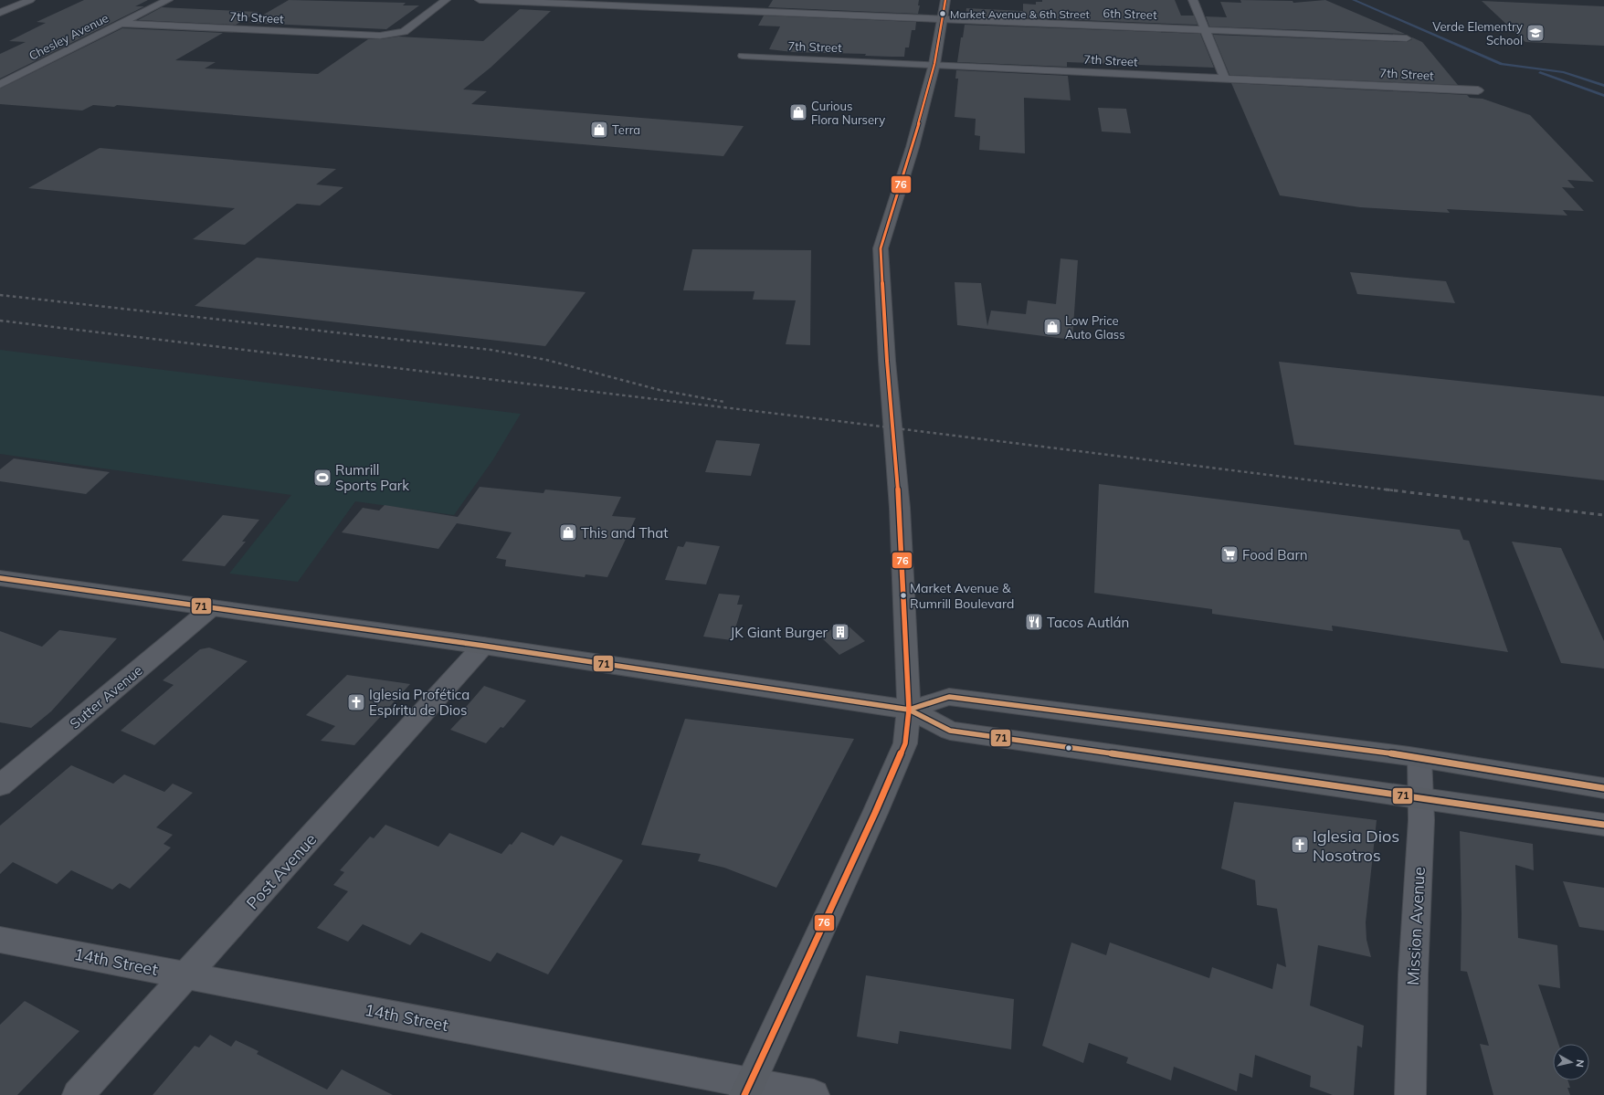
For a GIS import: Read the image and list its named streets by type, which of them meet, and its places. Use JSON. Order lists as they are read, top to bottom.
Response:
{
  "streets": {
    "street": [
      "6th Street",
      "7th Street",
      "Chesley Avenue",
      "Sutter Avenue",
      "Post Avenue",
      "Mission Avenue",
      "14th Street"
    ]
  },
  "crossings": [
    ["7th Street", "Chesley Avenue"],
    ["Post Avenue", "14th Street"]
  ],
  "places": {
    "other": ["Market Avenue & 6th Street", "Market Avenue & Rumrill Boulevard"],
    "school or university": ["Verde Elementry School"],
    "shop": [
      "Curious Flora Nursery",
      "Terra",
      "Low Price Auto Glass",
      "This and That"
    ],
    "sports": ["Rumrill Sports Park"],
    "supermarket": ["Food Barn"],
    "restaurant": ["Tacos Autlán"],
    "building": ["JK Giant Burger"],
    "church": ["Iglesia Profética Espíritu de Dios", "Iglesia Dios Nosotros"]
  },
  "lines": ["transit line 76", "transit line 71"],
  "north": "right"
}
